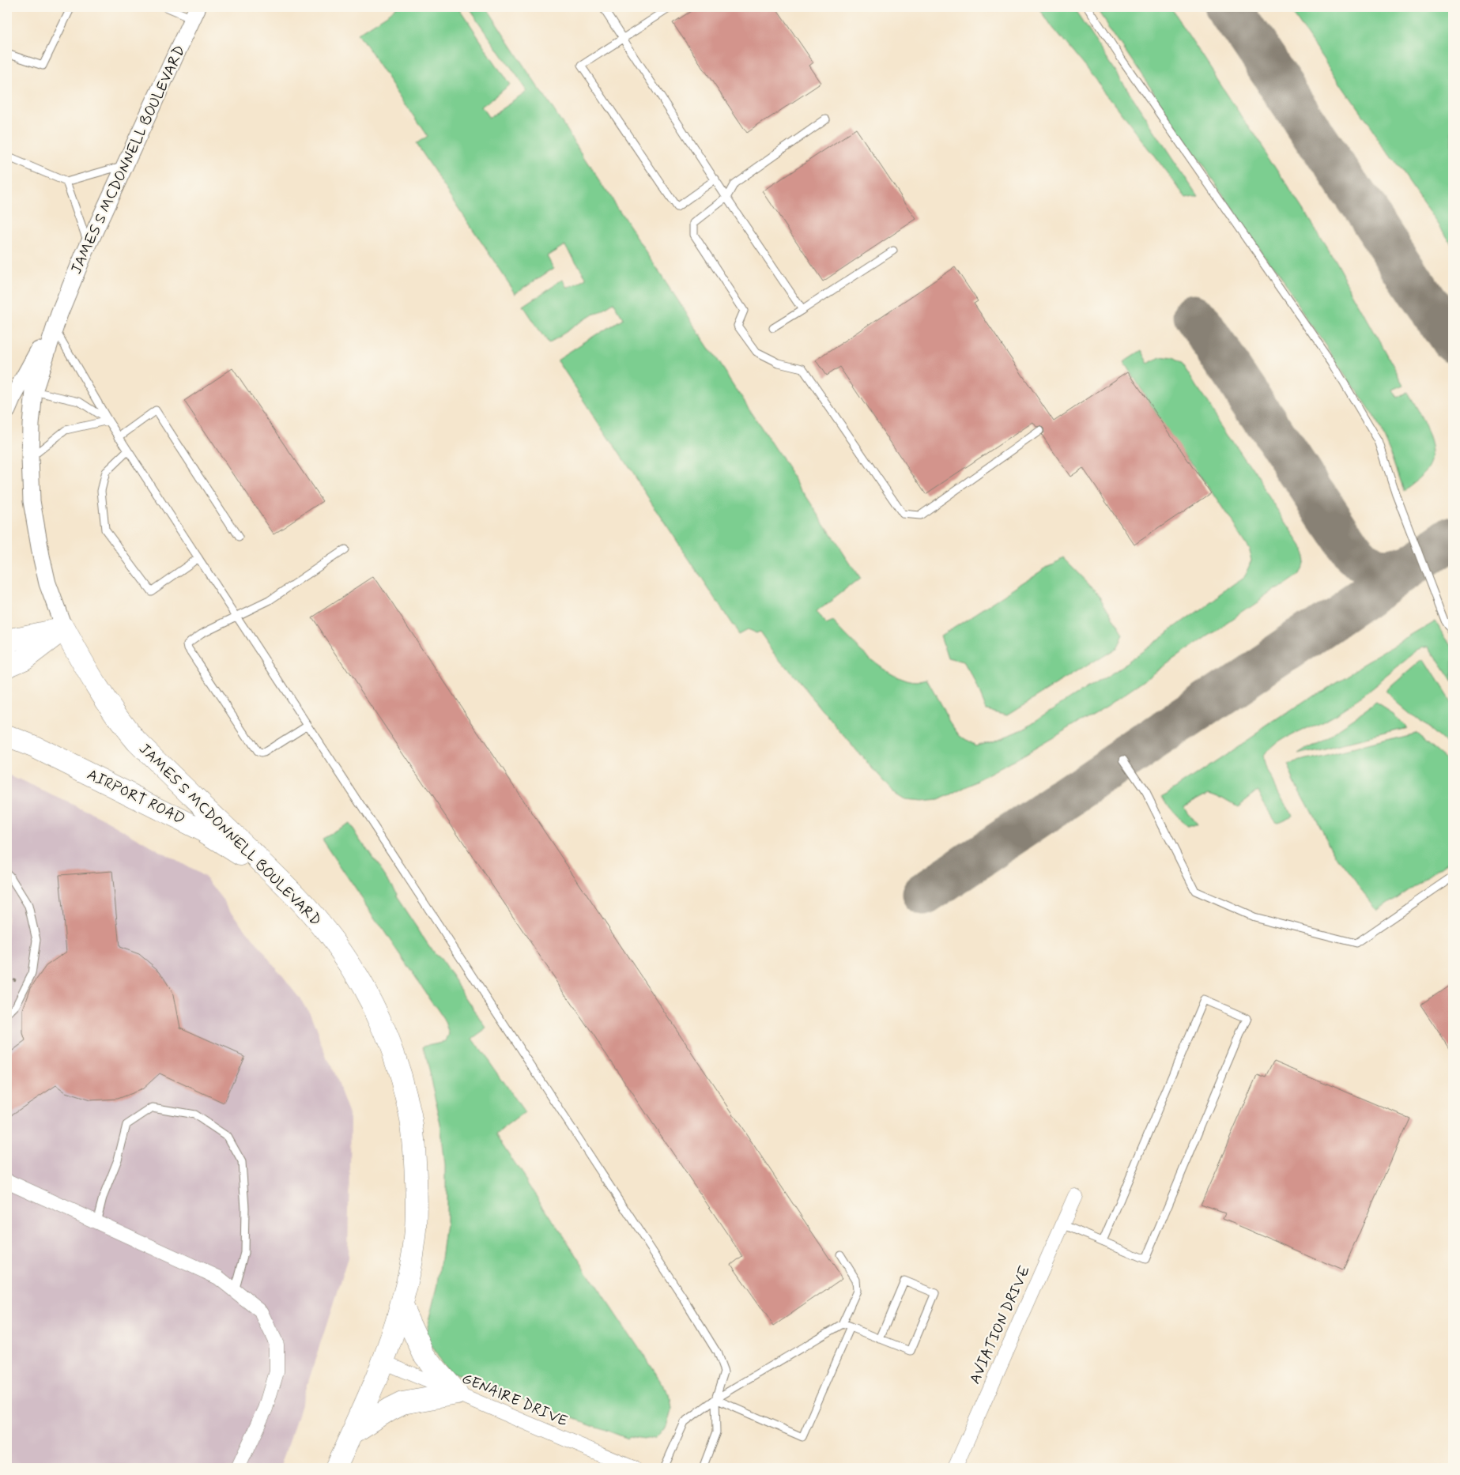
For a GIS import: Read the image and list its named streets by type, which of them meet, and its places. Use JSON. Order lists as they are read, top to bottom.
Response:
{
  "streets": {
    "main road": ["JAMES S MCDONNELL BOULEVARD", "AIRPORT ROAD"],
    "street": ["AVIATION DRIVE", "GENAIRE DRIVE"]
  },
  "crossings": [
    ["JAMES S MCDONNELL BOULEVARD", "AIRPORT ROAD"],
    ["JAMES S MCDONNELL BOULEVARD", "GENAIRE DRIVE"]
  ]
}
